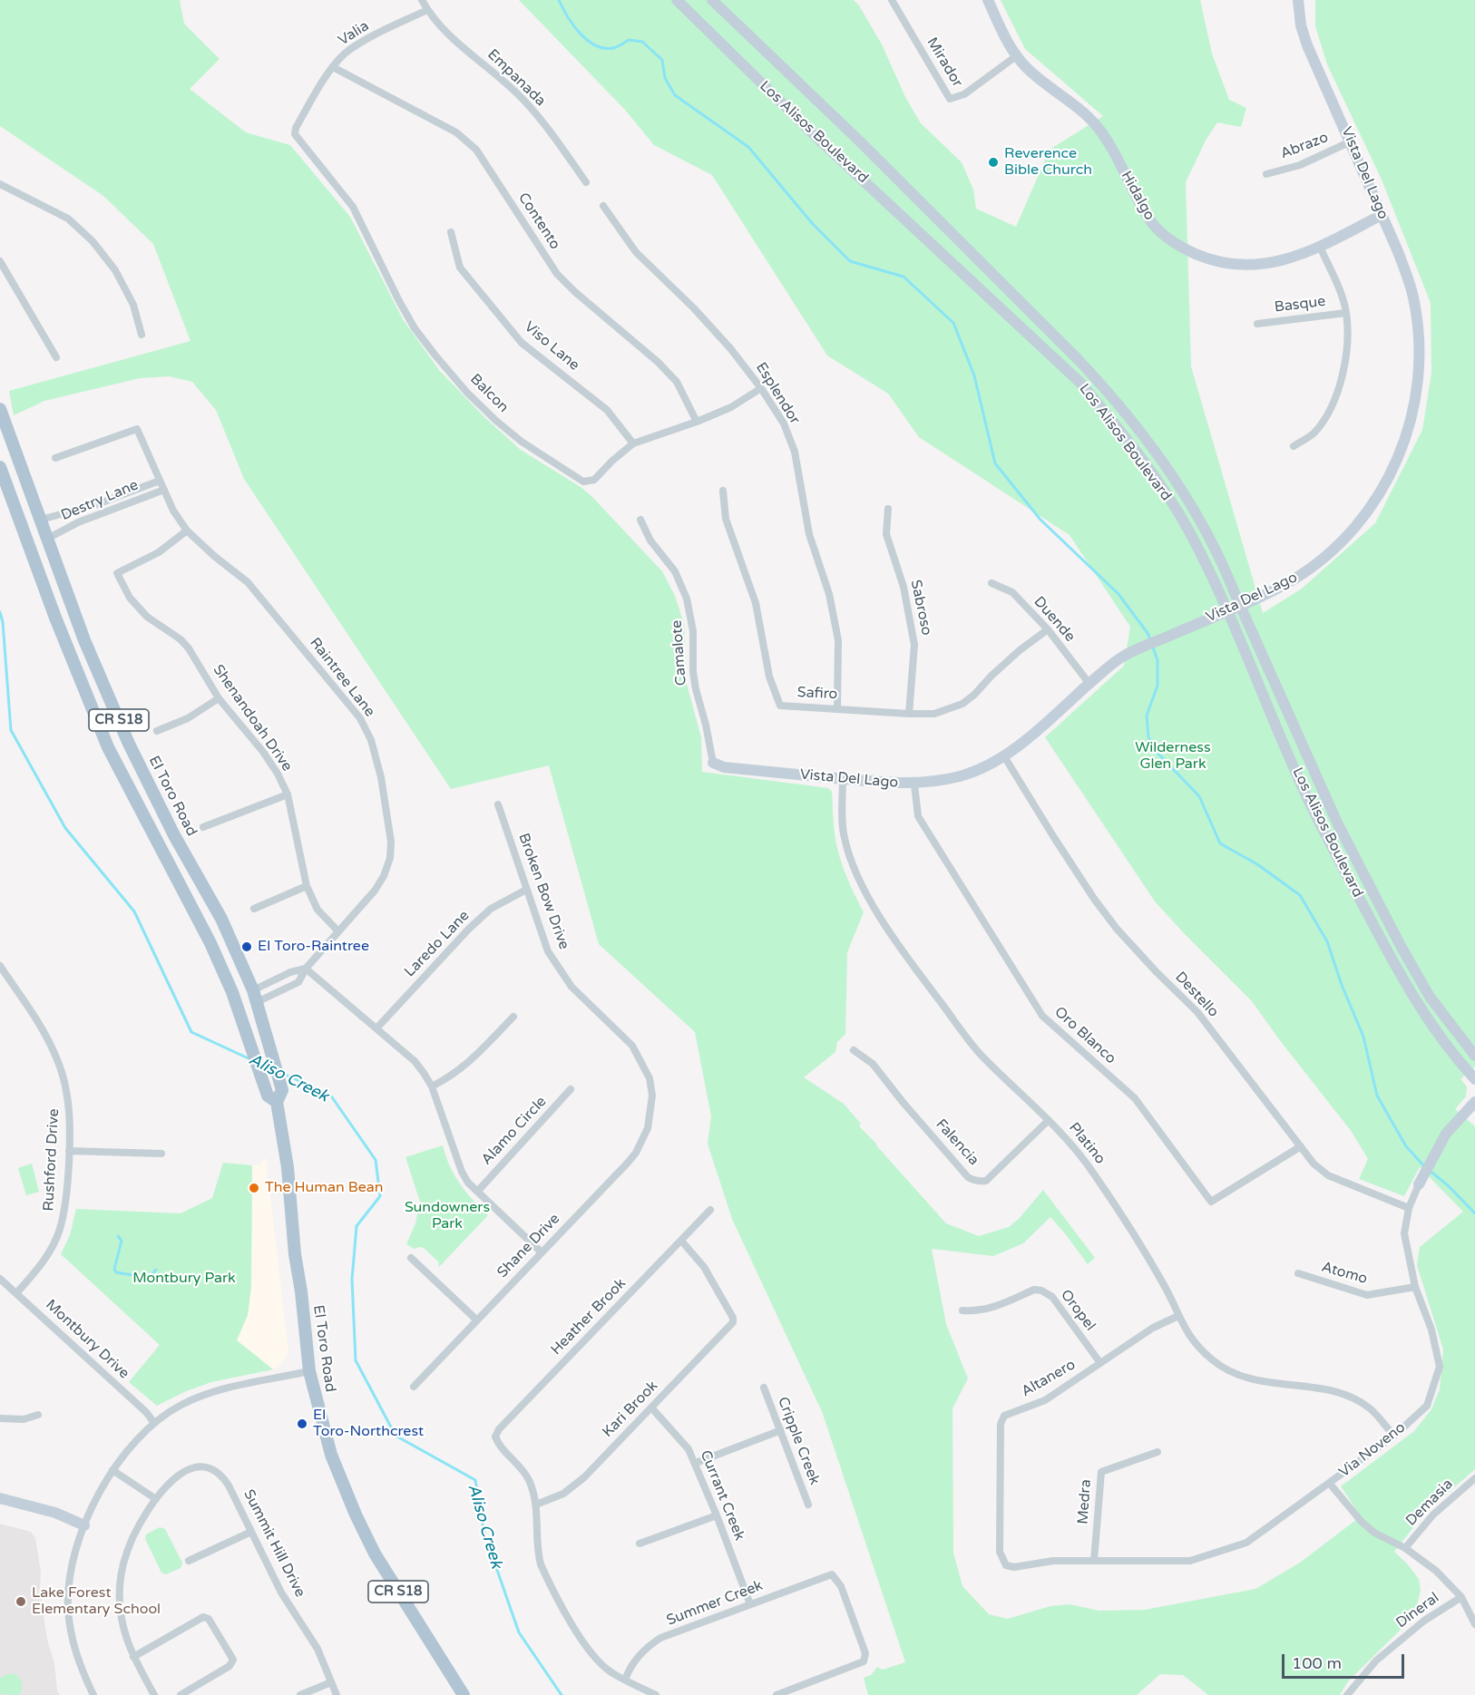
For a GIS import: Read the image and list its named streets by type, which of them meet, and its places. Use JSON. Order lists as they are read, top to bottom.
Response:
{
  "streets": {
    "main road": [
      "Los Alisos Boulevard",
      "Vista Del Lago",
      "Hidalgo",
      "CR S18",
      "El Toro Road",
      "Via Noveno"
    ],
    "street": [
      "Valia",
      "Mirador",
      "Empanada",
      "Abrazo",
      "Contento",
      "Basque",
      "Viso Lane",
      "Balcon",
      "Esplendor",
      "Destry Lane",
      "Sabroso",
      "Duende",
      "Camalote",
      "Raintree Lane",
      "Safiro",
      "Shenandoah Drive",
      "Broken Bow Drive",
      "Laredo Lane",
      "Destello",
      "Oro Blanco",
      "Alamo Circle",
      "Falencia",
      "Platino",
      "Rushford Drive",
      "Shane Drive",
      "Atomo",
      "Oropel",
      "Heather Brook",
      "Montbury Drive",
      "Altanero",
      "Kari Brook",
      "Cripple Creek",
      "Currant Creek",
      "Medra",
      "Demasia",
      "Summit Hill Drive",
      "Summer Creek",
      "Dineral"
    ]
  },
  "crossings": [
    ["Valia", "Empanada"],
    ["Valia", "Contento"],
    ["Valia", "Balcon"],
    ["Mirador", "Hidalgo"],
    ["Los Alisos Boulevard", "Vista Del Lago"],
    ["Abrazo", "Vista Del Lago"],
    ["Vista Del Lago", "Hidalgo"],
    ["Vista Del Lago", "Duende"],
    ["Vista Del Lago", "Camalote"],
    ["Vista Del Lago", "Destello"],
    ["Vista Del Lago", "Oro Blanco"],
    ["Vista Del Lago", "Platino"],
    ["Contento", "Balcon"],
    ["Viso Lane", "Balcon"],
    ["Balcon", "Esplendor"],
    ["Esplendor", "Safiro"],
    ["Destry Lane", "Raintree Lane"],
    ["Destry Lane", "El Toro Road"],
    ["Sabroso", "Safiro"],
    ["Duende", "Safiro"],
    ["Raintree Lane", "Shenandoah Drive"],
    ["Raintree Lane", "El Toro Road"],
    ["Broken Bow Drive", "Laredo Lane"],
    ["Broken Bow Drive", "Shane Drive"],
    ["Destello", "Oro Blanco"],
    ["Destello", "Via Noveno"],
    ["Falencia", "Platino"],
    ["Platino", "Altanero"],
    ["Platino", "Via Noveno"],
    ["Rushford Drive", "Montbury Drive"],
    ["Atomo", "Via Noveno"],
    ["Oropel", "Altanero"],
    ["Heather Brook", "Kari Brook"],
    ["Altanero", "Via Noveno"],
    ["Kari Brook", "Currant Creek"],
    ["Via Noveno", "Medra"],
    ["Currant Creek", "Summer Creek"]
  ],
  "water": ["Aliso Creek"],
  "parks": ["Wilderness Glen Park", "Sundowners Park", "Montbury Park"],
  "places": [
    "Reverence Bible Church",
    "El Toro-Raintree",
    "The Human Bean",
    "El Toro-Northcrest",
    "Lake Forest Elementary School"
  ],
  "scale_bar": "100 m"
}
